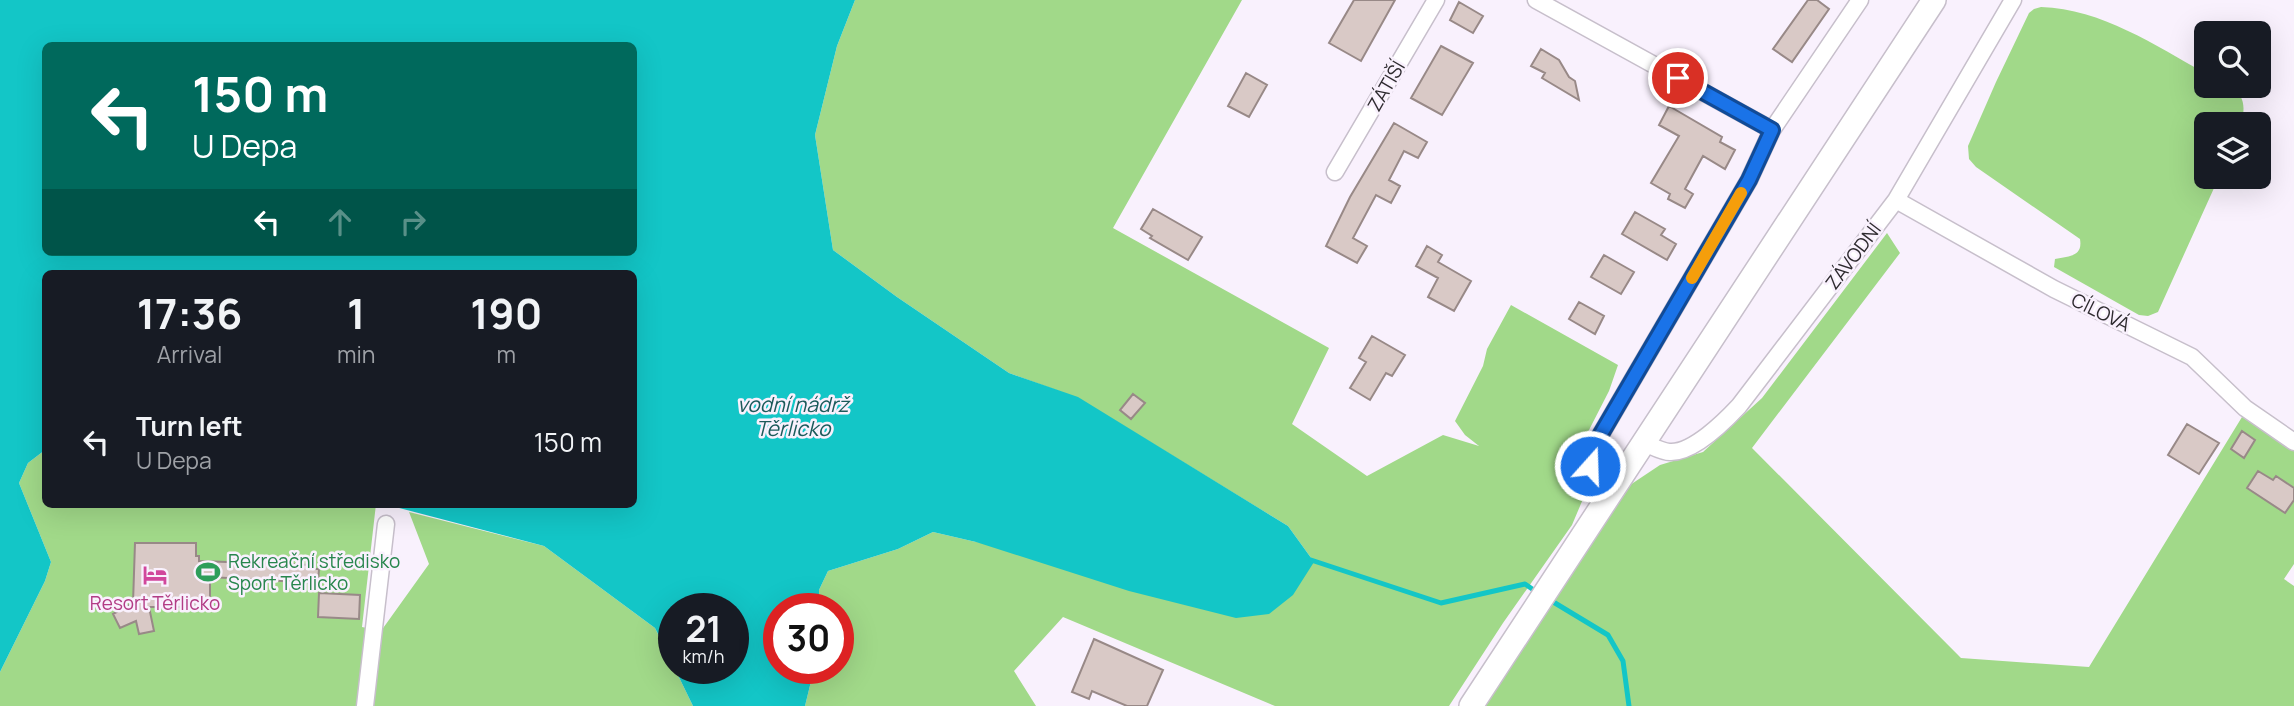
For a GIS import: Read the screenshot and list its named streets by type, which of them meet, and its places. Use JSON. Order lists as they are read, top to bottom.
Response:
{
  "streets": {
    "street": ["ZÁTIŠÍ", "ZÁVODNÍ", "CÍLOVÁ"]
  },
  "crossings": [
    ["ZÁVODNÍ", "CÍLOVÁ"]
  ],
  "water": ["vodní nádrž Těrlicko"],
  "places": {
    "sports": ["Rekreační středisko Sport Těrlicko"],
    "hotel": ["Resort Těrlicko"]
  },
  "page": {
    "turn": ["150 m", "U Depa"],
    "eta": [
      "17:36",
      "Arrival",
      "1",
      "min",
      "190",
      "m"
    ],
    "list": [
      {
        "name": "Turn left",
        "note": "U Depa",
        "value": "150 m"
      }
    ],
    "speed": "21 km/h",
    "limit": "30"
  }
}
